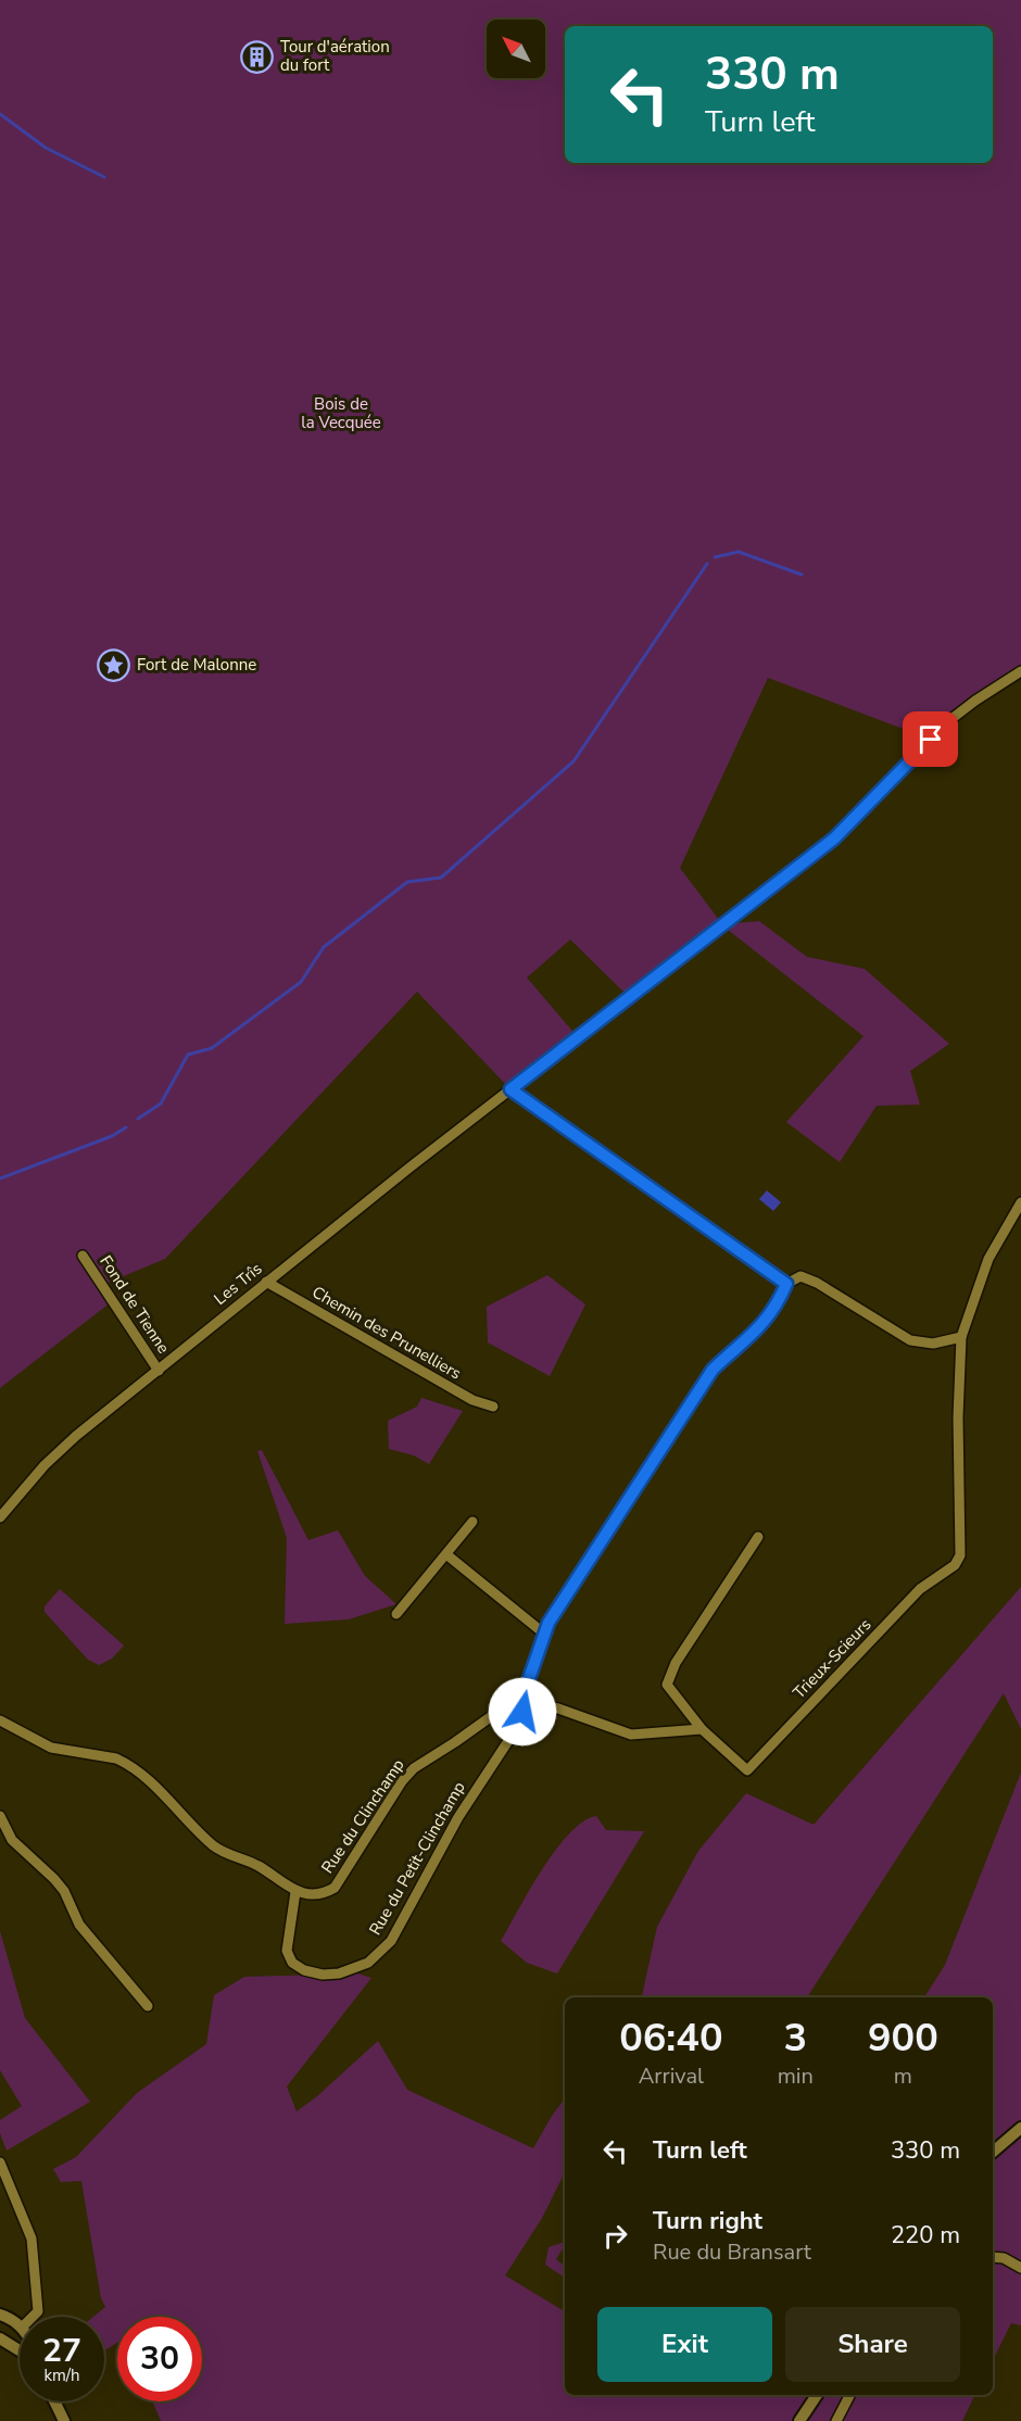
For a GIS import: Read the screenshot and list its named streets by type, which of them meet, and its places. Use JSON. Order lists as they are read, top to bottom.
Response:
{
  "streets": {
    "street": [
      "Les Trîs",
      "Fond de Tienne",
      "Chemin des Prunelliers",
      "Trieux-Scieurs",
      "Rue du Clinchamp",
      "Rue du Petit-Clinchamp"
    ]
  },
  "crossings": [
    ["Les Trîs", "Fond de Tienne"],
    ["Les Trîs", "Chemin des Prunelliers"],
    ["Rue du Clinchamp", "Rue du Petit-Clinchamp"]
  ],
  "parks": ["Bois de la Vecquée"],
  "places": {
    "building": ["Tour d'aération du fort"],
    "place": ["Fort de Malonne"]
  },
  "north": "top left",
  "page": {
    "turn": ["330 m", "Turn left"],
    "eta": [
      "06:40",
      "Arrival",
      "3",
      "min",
      "900",
      "m"
    ],
    "list": [
      {
        "name": "Turn left",
        "value": "330 m"
      },
      {
        "name": "Turn right",
        "note": "Rue du Bransart",
        "value": "220 m"
      }
    ],
    "buttons": ["Exit", "Share"],
    "speed": "27 km/h",
    "limit": "30"
  }
}
